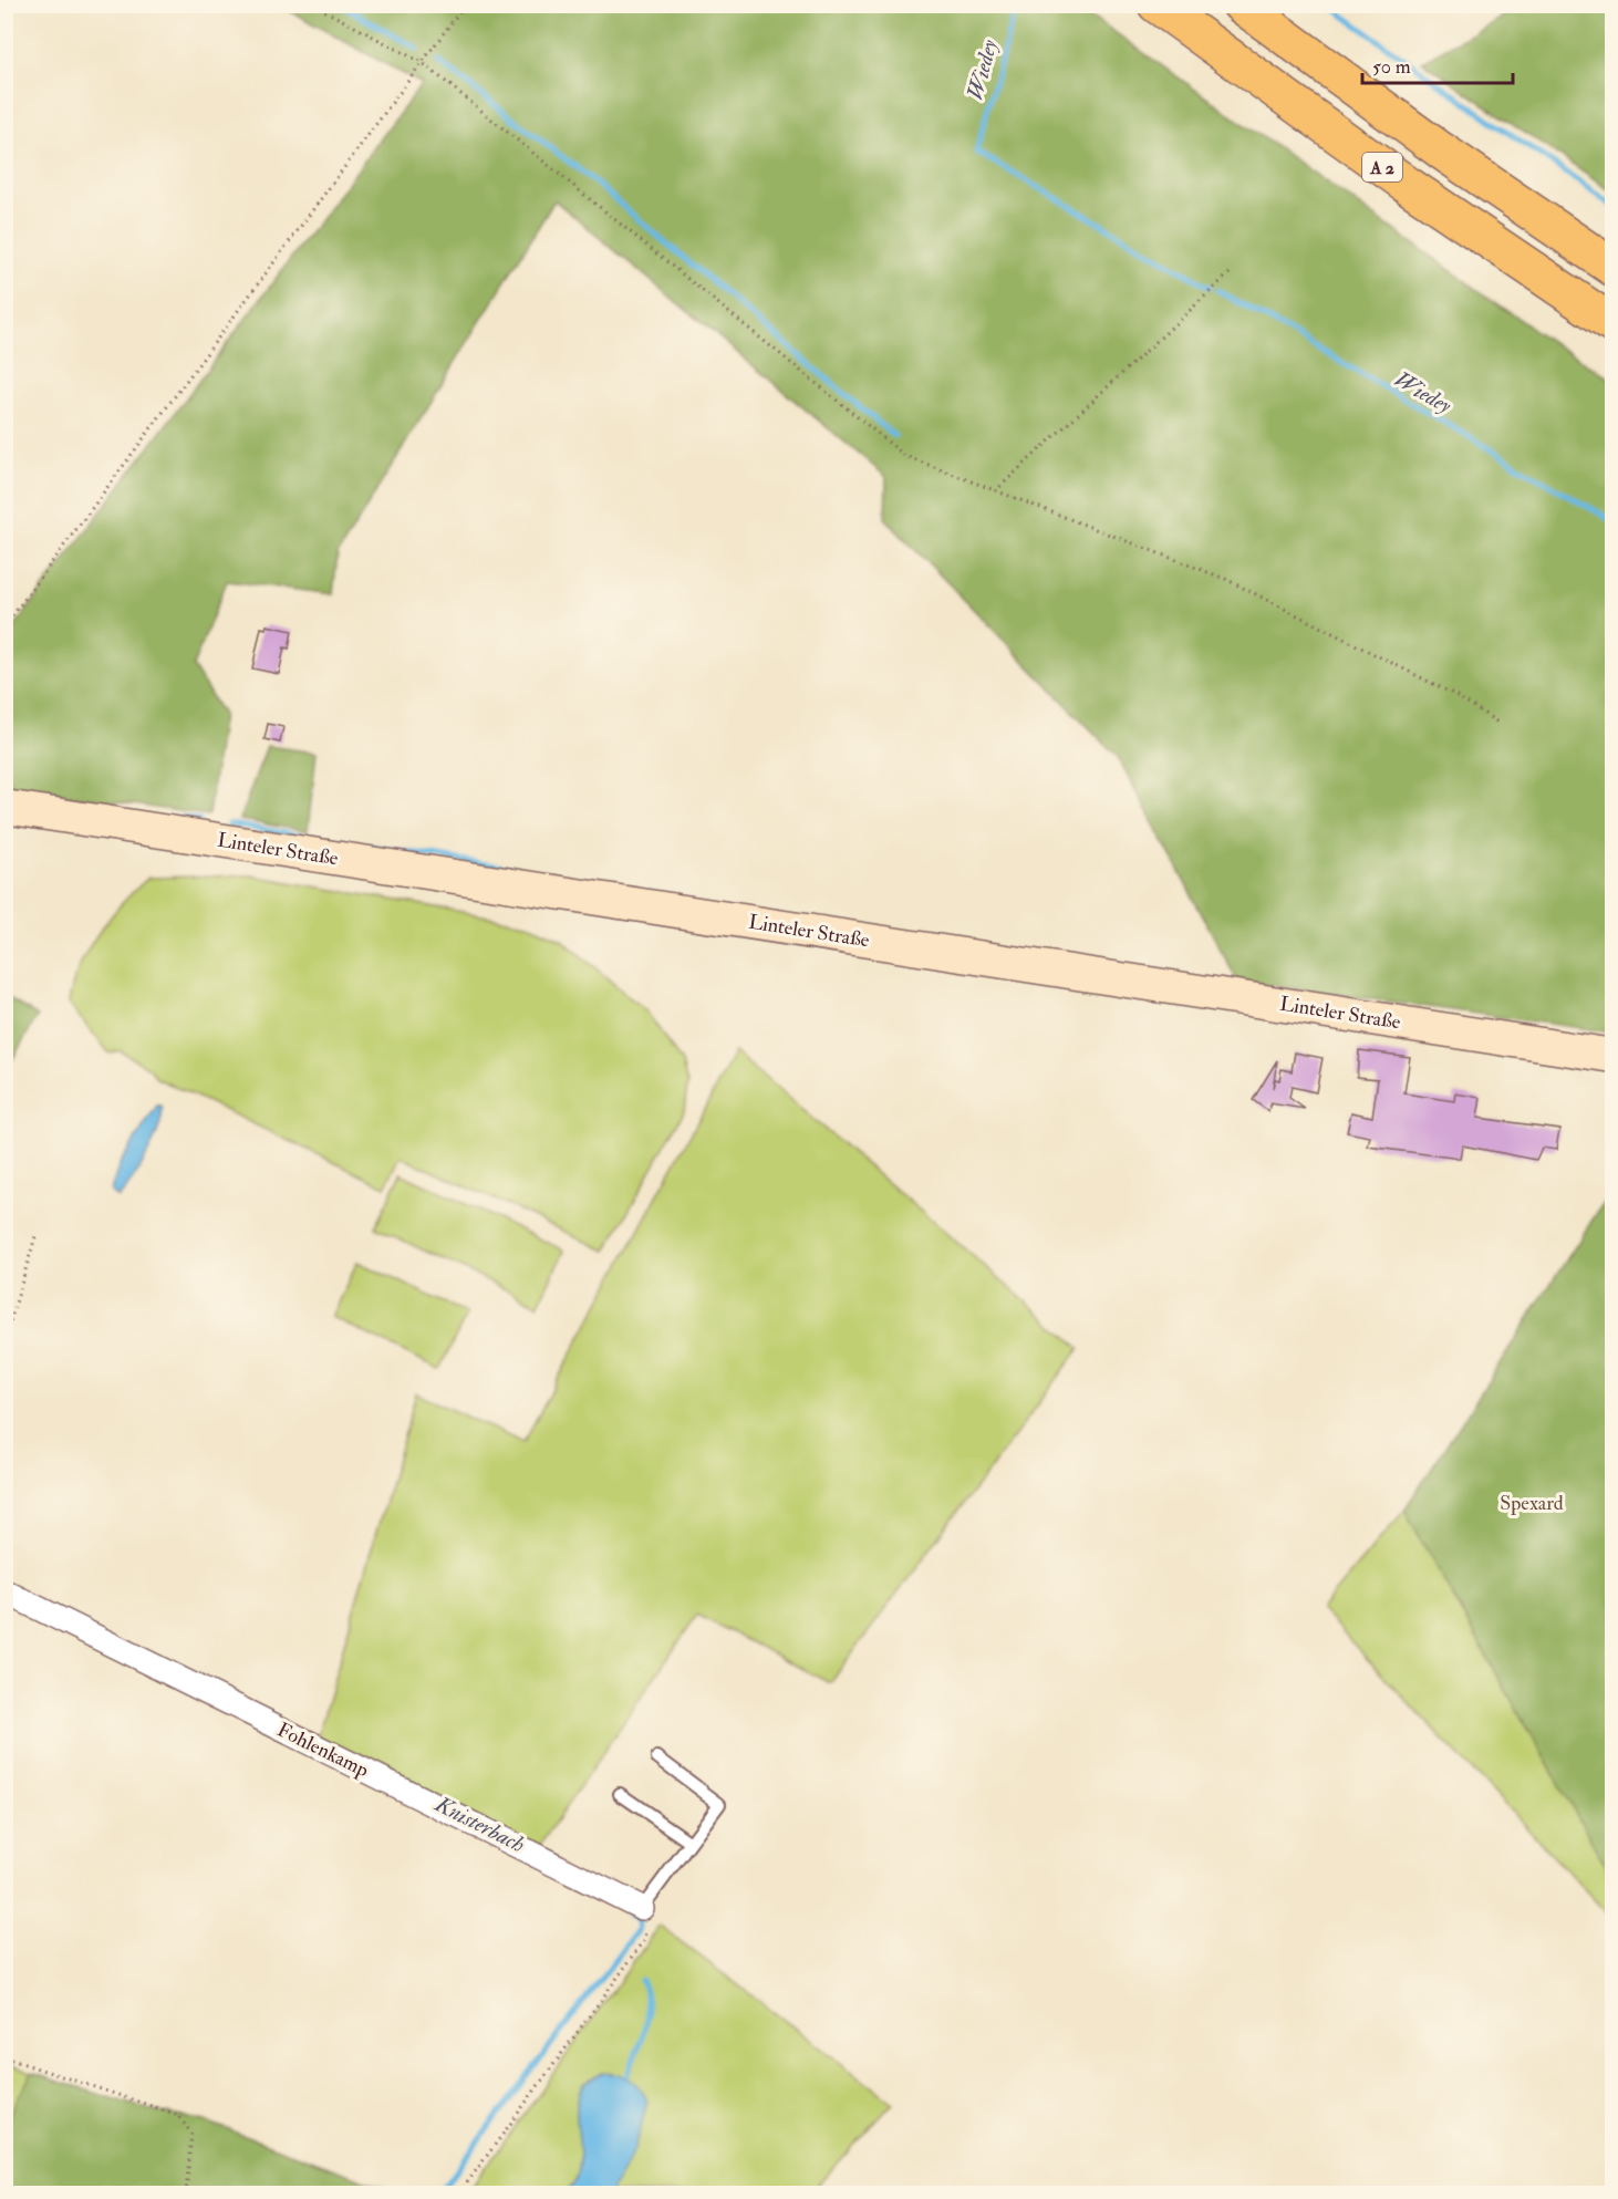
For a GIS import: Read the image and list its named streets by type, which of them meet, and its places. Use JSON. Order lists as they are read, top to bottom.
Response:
{
  "streets": {
    "highway": ["A 2"],
    "street": ["Linteler Straße", "Fohlenkamp"]
  },
  "water": ["Wiedey", "Knisterbach"],
  "parks": ["Spexard"],
  "scale_bar": "50 m"
}
